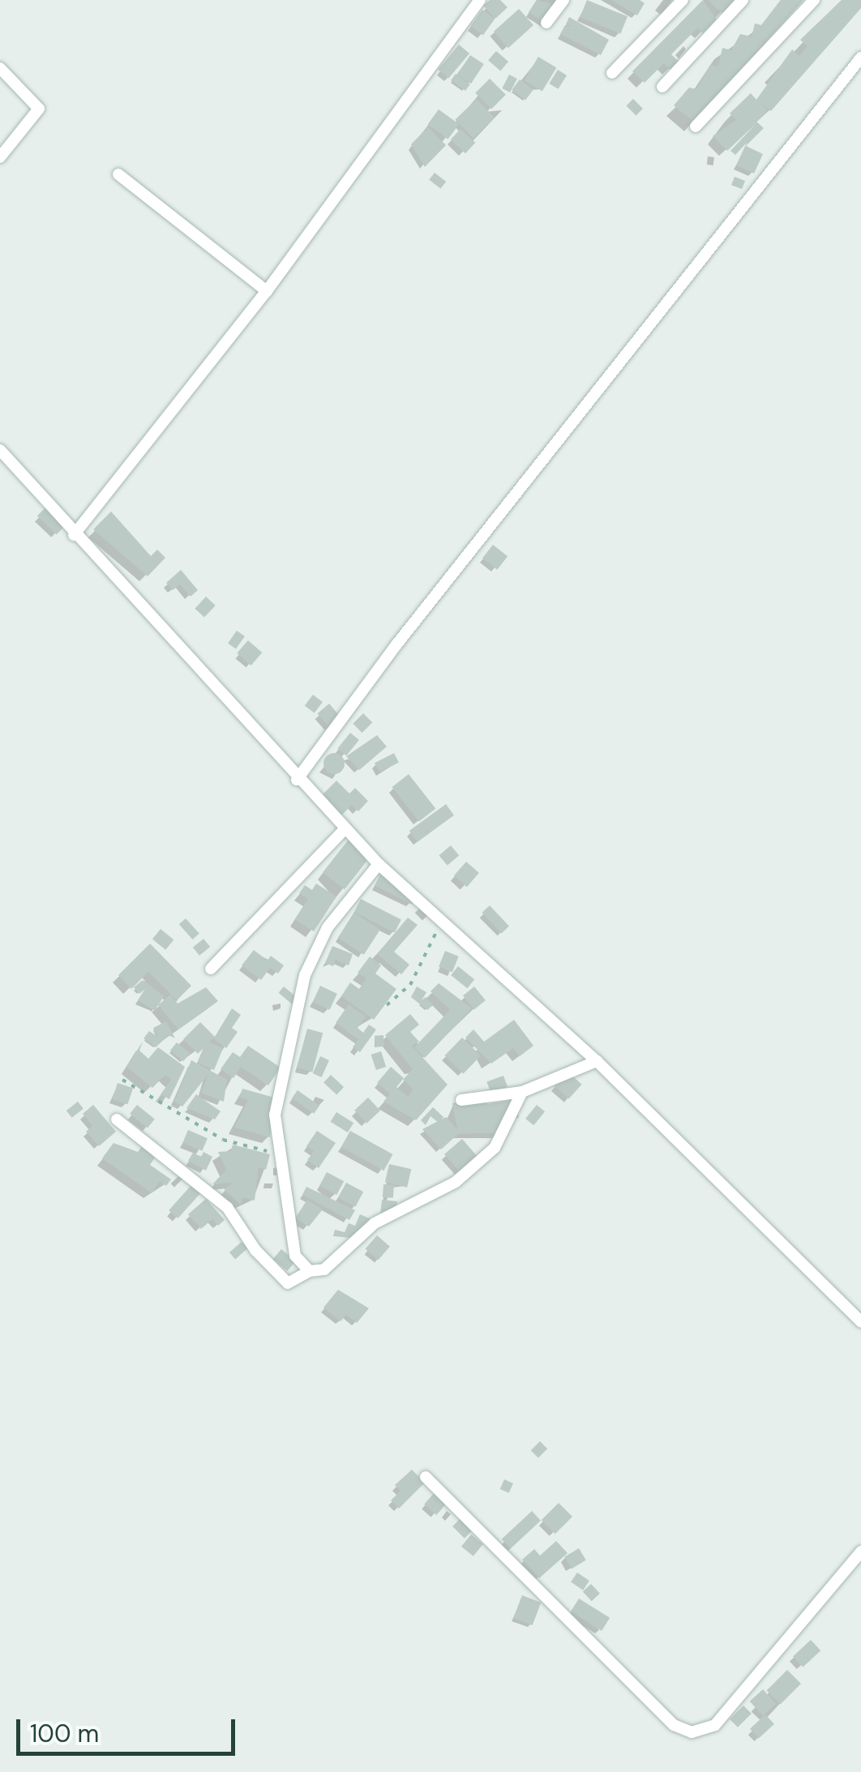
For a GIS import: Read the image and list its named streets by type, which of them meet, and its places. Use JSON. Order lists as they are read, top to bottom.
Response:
{
  "scale_bar": "100 m"
}
